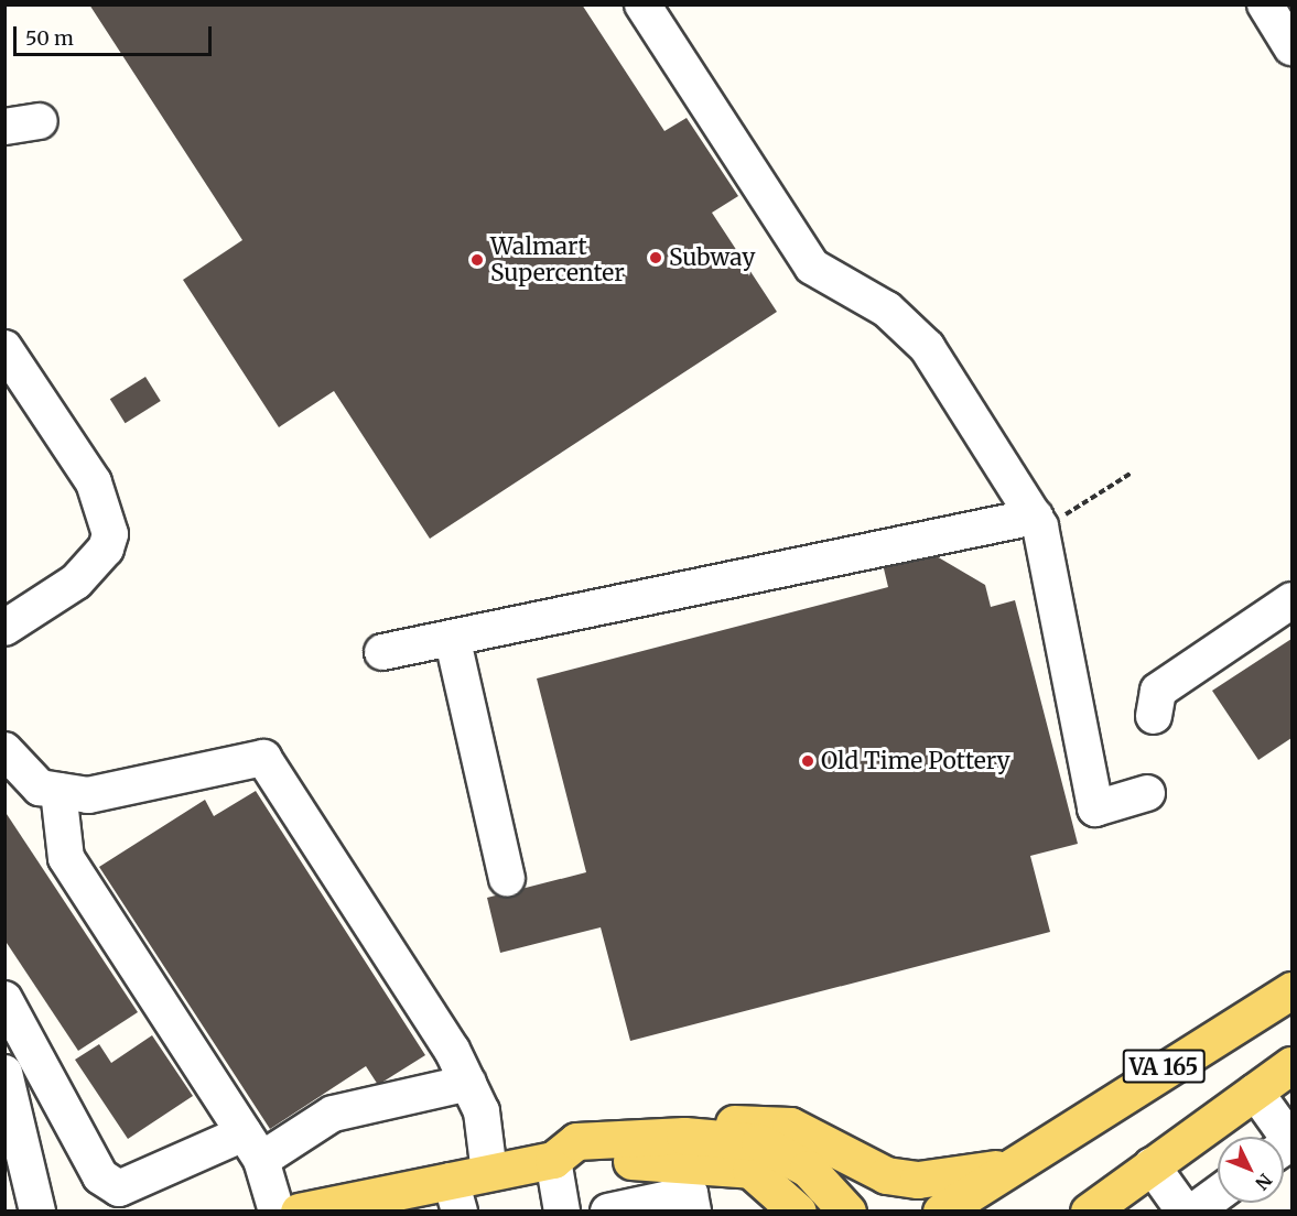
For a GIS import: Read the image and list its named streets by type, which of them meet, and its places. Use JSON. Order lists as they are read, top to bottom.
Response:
{
  "streets": {
    "main road": ["VA 165"]
  },
  "places": ["Subway", "Walmart Supercenter", "Old Time Pottery"],
  "scale_bar": "50 m",
  "north": "bottom right"
}
